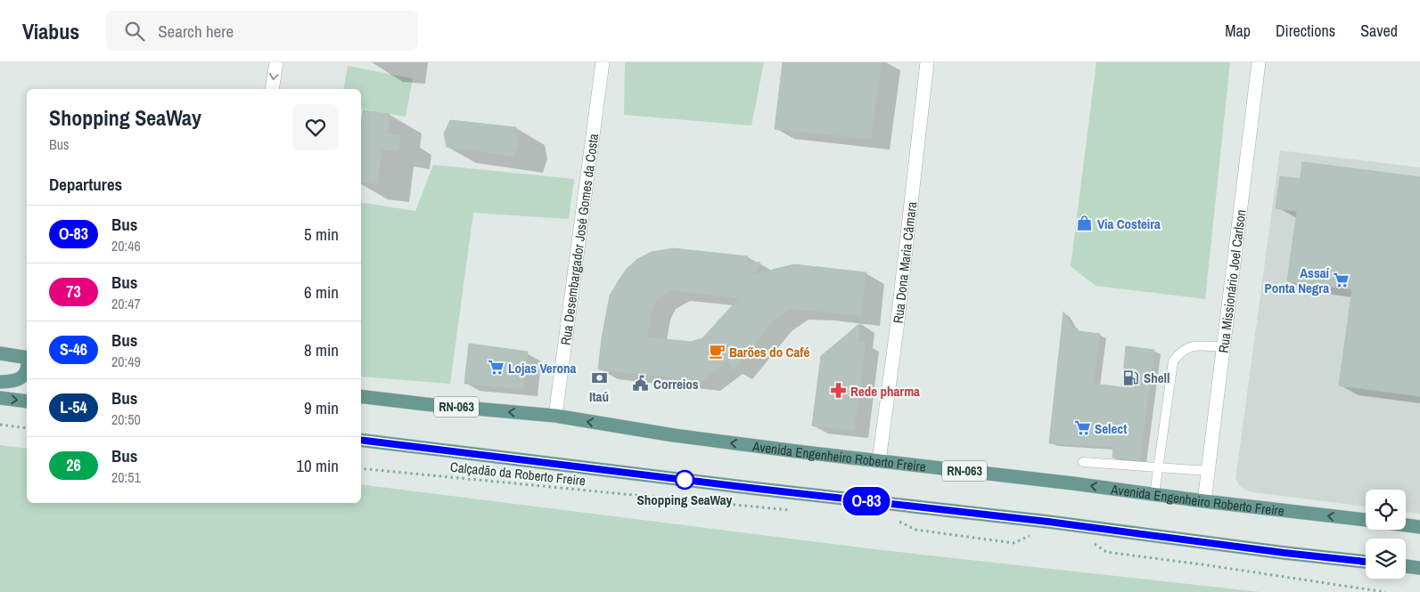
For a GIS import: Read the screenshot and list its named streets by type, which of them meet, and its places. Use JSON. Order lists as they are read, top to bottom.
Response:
{
  "streets": {
    "main road": ["RN-063", "Avenida Engenheiro Roberto Freire"],
    "street": ["Rua Desembargador José Gomes da Costa", "Rua Dona Maria Câmara", "Rua Missionário Joel Carlson"],
    "path": ["Calçadão da Roberto Freire"]
  },
  "crossings": [
    ["Rua Desembargador José Gomes da Costa", "Avenida Engenheiro Roberto Freire"],
    ["Rua Dona Maria Câmara", "Avenida Engenheiro Roberto Freire"],
    ["Rua Missionário Joel Carlson", "Avenida Engenheiro Roberto Freire"]
  ],
  "places": {
    "shop": ["Via Costeira"],
    "supermarket": ["Assaí Ponta Negra", "Lojas Verona", "Select"],
    "cafe": ["Barões do Café"],
    "bank": ["Itaú"],
    "fuel station": ["Shell"],
    "public building": ["Correios"],
    "pharmacy": ["Rede pharma"],
    "other": ["Shopping SeaWay"]
  },
  "lines": ["bus line O-83"],
  "page": {
    "header": "Viabus",
    "search": "Search here",
    "nav": ["Map", "Directions", "Saved"],
    "on_map": "O-83",
    "heading": [
      ["Shopping SeaWay", "Bus"],
      "Departures"
    ],
    "list": [
      {
        "mark": "O-83",
        "name": "Bus",
        "note": "20:46",
        "value": "5 min"
      },
      {
        "mark": "73",
        "name": "Bus",
        "note": "20:47",
        "value": "6 min"
      },
      {
        "mark": "S-46",
        "name": "Bus",
        "note": "20:49",
        "value": "8 min"
      },
      {
        "mark": "L-54",
        "name": "Bus",
        "note": "20:50",
        "value": "9 min"
      },
      {
        "mark": "26",
        "name": "Bus",
        "note": "20:51",
        "value": "10 min"
      }
    ]
  }
}
